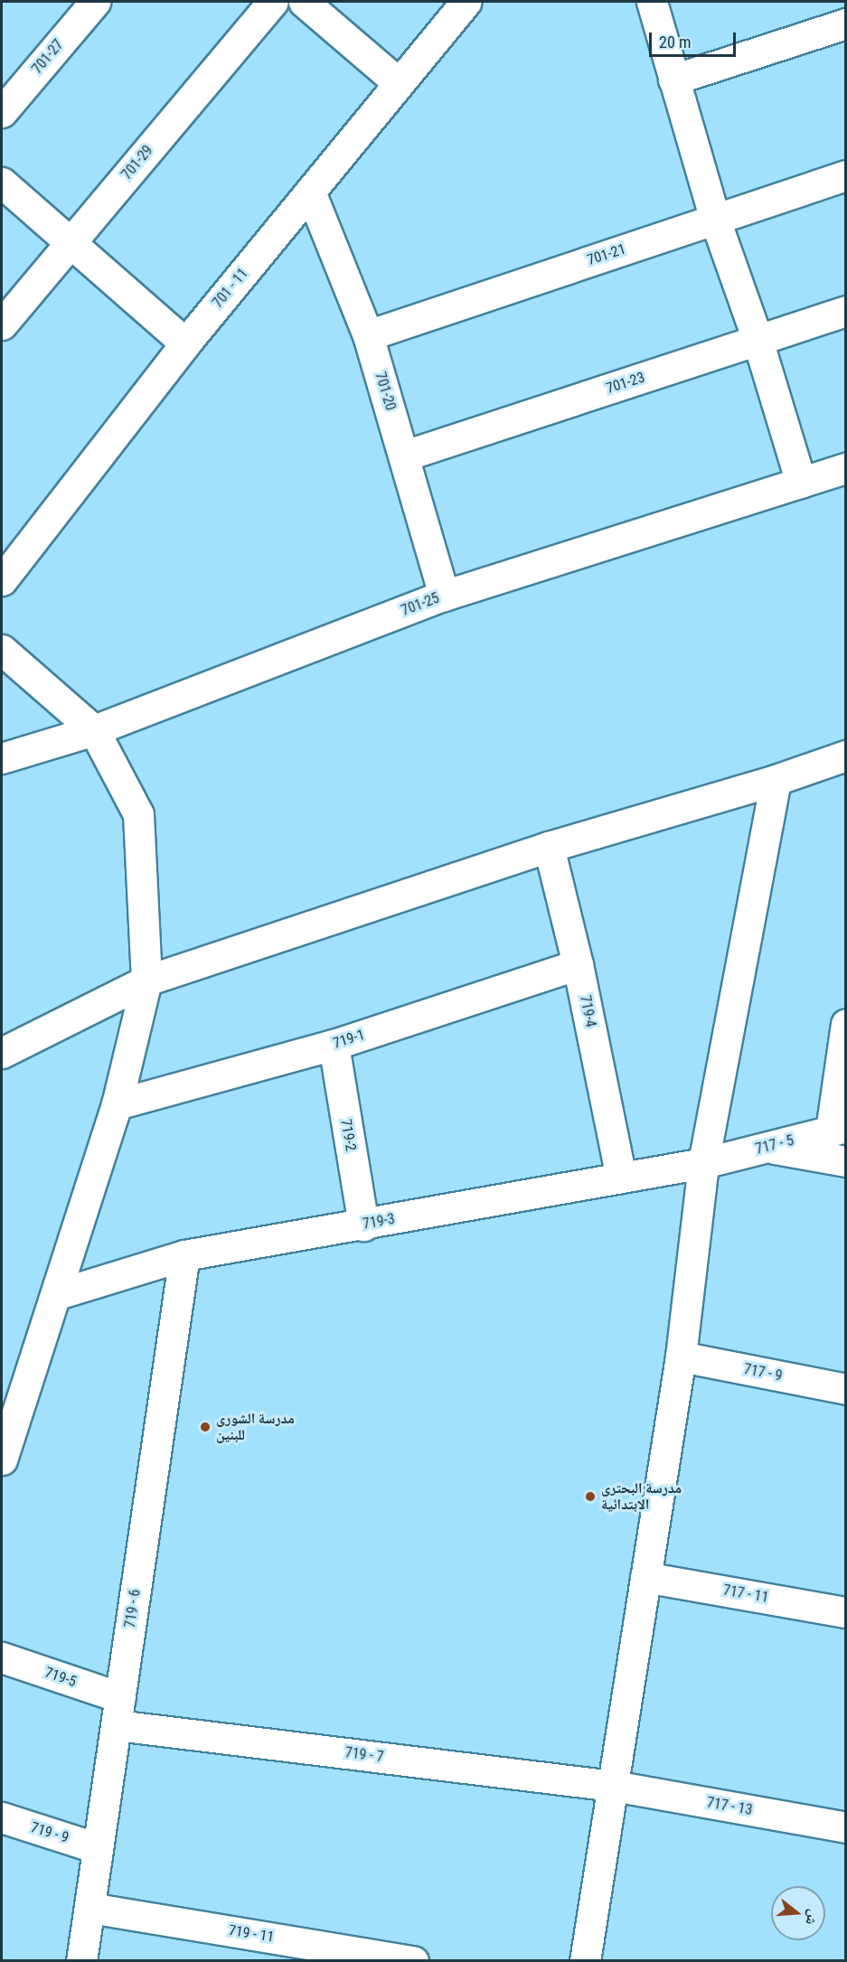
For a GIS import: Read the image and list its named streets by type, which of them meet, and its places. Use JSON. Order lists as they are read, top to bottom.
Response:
{
  "streets": {
    "street": [
      "701-27",
      "701-29",
      "701-21",
      "701 - 11",
      "701-23",
      "701-20",
      "701-25",
      "719-4",
      "719-1",
      "719-2",
      "717 - 5",
      "719-3",
      "717 - 9",
      "717 - 11",
      "719 - 6",
      "719-5",
      "719 - 7",
      "717 - 13",
      "719 - 9",
      "719 - 11"
    ]
  },
  "crossings": [
    ["701-21", "701-20"],
    ["701 - 11", "701-20"],
    ["701-23", "701-20"],
    ["701-20", "701-25"],
    ["719-4", "719-1"],
    ["719-4", "719-3"],
    ["719-1", "719-2"],
    ["719-2", "719-3"],
    ["717 - 5", "719-3"],
    ["719-3", "719 - 6"],
    ["719 - 6", "719-5"],
    ["719 - 6", "719 - 7"],
    ["719 - 6", "719 - 9"],
    ["719 - 6", "719 - 11"],
    ["719-5", "719 - 7"],
    ["719 - 7", "717 - 13"]
  ],
  "places": ["مدرسة الشورى للبنين", "مدرسة البحتري الابتدائية"],
  "scale_bar": "20 m",
  "north": "right"
}
